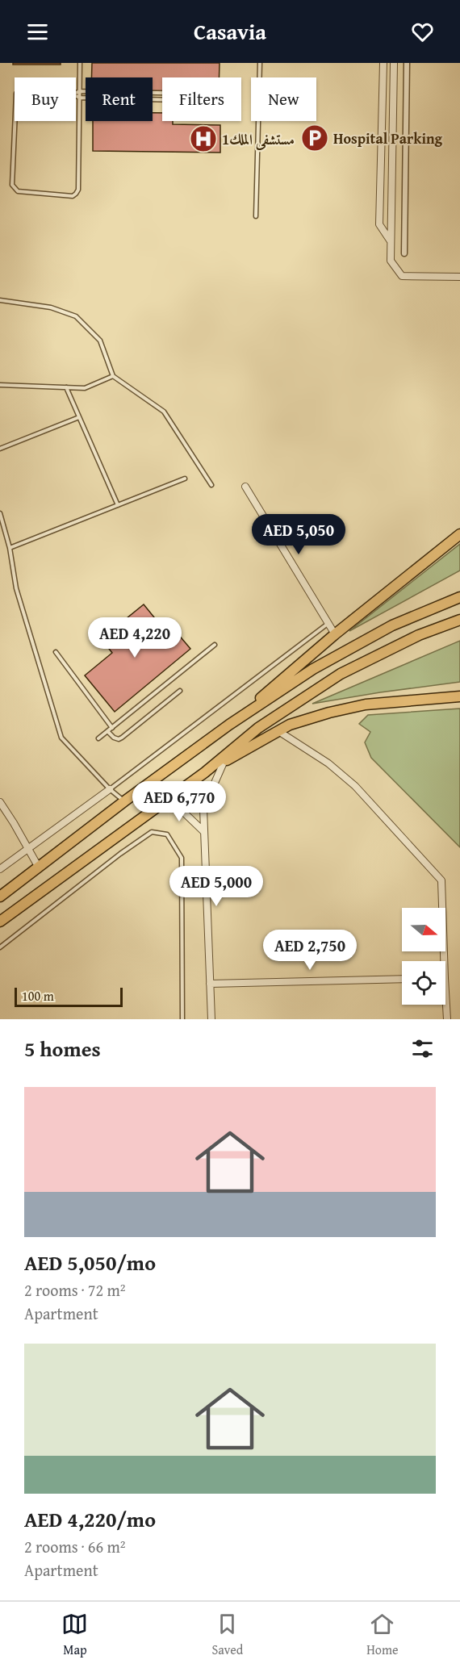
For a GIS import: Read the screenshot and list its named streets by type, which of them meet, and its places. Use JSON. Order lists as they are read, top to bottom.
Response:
{
  "places": {
    "parking": ["Hospital Parking"],
    "hospital": ["مستشفى الملك1"]
  },
  "scale_bar": "100 m",
  "north": "right",
  "page": {
    "header": "Casavia",
    "chip": [
      "Buy",
      "Rent",
      "Filters",
      "New"
    ],
    "price": [
      "AED 5,050",
      "AED 4,220",
      "AED 6,770",
      "AED 5,000",
      "AED 2,750"
    ],
    "scale": "100 m",
    "heading": "5 homes",
    "list": [
      {
        "name": "AED 5,050/mo",
        "note": "2 rooms · 72 m² · Apartment"
      },
      {
        "name": "AED 4,220/mo",
        "note": "2 rooms · 66 m² · Apartment"
      }
    ],
    "tabs": ["Map", "Saved", "Home"]
  }
}
